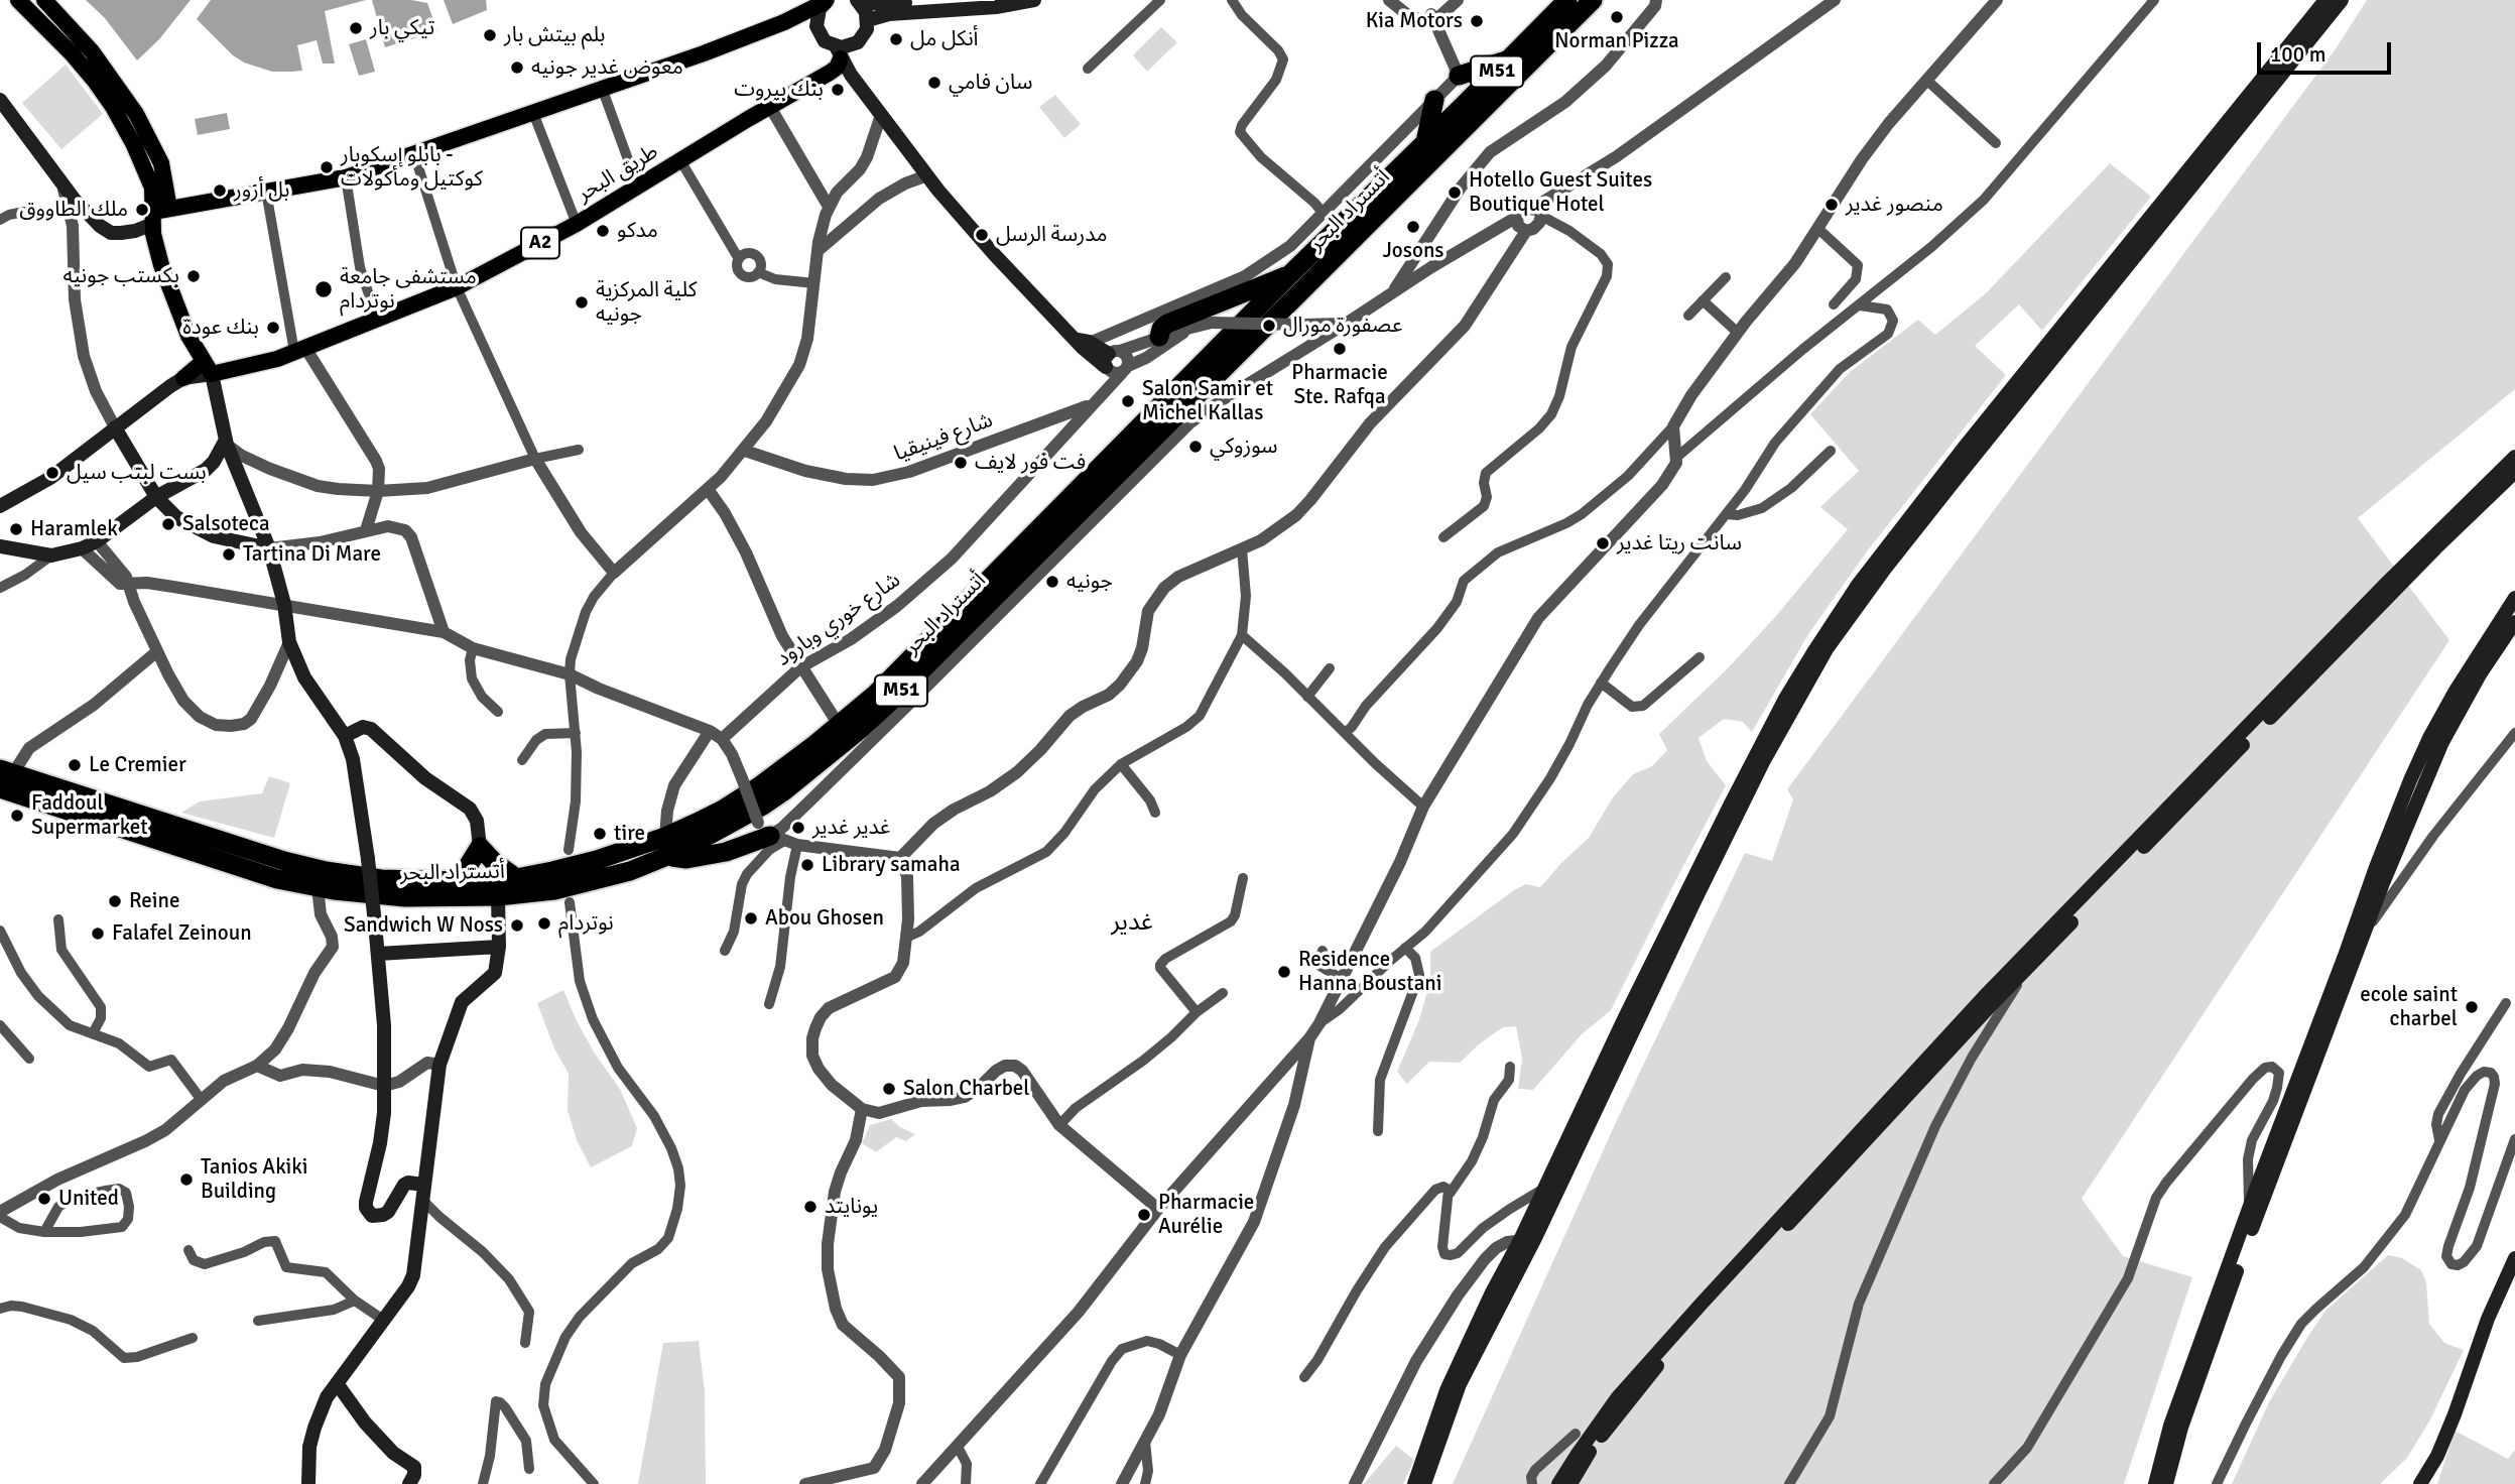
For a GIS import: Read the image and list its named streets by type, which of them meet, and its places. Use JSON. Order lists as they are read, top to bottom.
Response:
{
  "streets": {
    "highway": ["M51", "أتستراد البحر"],
    "main road": ["طريق البحر", "A2"],
    "street": ["شارع فينيقيا", "شارع خوري وبارود"]
  },
  "crossings": [
    ["طريق البحر", "A2"],
    ["شارع فينيقيا", "شارع خوري وبارود"]
  ],
  "districts": ["غدير"],
  "places": [
    "Norman Pizza",
    "Kia Motors",
    "تيكي بار",
    "بلم بيتش بار",
    "أنكل مل",
    "معوض غدير جونيه",
    "سان فامي",
    "بنك بيروت",
    "بابلو إسكوبار - كوكتيل ومأكولات",
    "بل أزور",
    "Hotello Guest Suites Boutique Hotel",
    "منصور غدير",
    "ملك الطاووق",
    "Josons",
    "مدكو",
    "مدرسة الرسل",
    "بكستب جونيه",
    "مستشفى جامعة نوتردام",
    "كلية المركزية جونيه",
    "عصفورة مورال",
    "بنك عودة",
    "Pharmacie Ste. Rafqa",
    "Salon Samir et Michel Kallas",
    "سوزوكي",
    "فت فور لايف",
    "بست لبتب سيل",
    "Salsoteca",
    "Haramlek",
    "سانت ريتا غدير",
    "Tartina Di Mare",
    "جونيه",
    "Le Cremier",
    "Faddoul Supermarket",
    "غدير غدير",
    "tire",
    "Library samaha",
    "Reine",
    "Abou Ghosen",
    "نوتردام",
    "Sandwich W Noss",
    "Falafel Zeinoun",
    "Residence Hanna Boustani",
    "ecole saint charbel",
    "Salon Charbel",
    "Tanios Akiki Building",
    "United",
    "يونايتد",
    "Pharmacie Aurélie"
  ],
  "scale_bar": "100 m"
}
